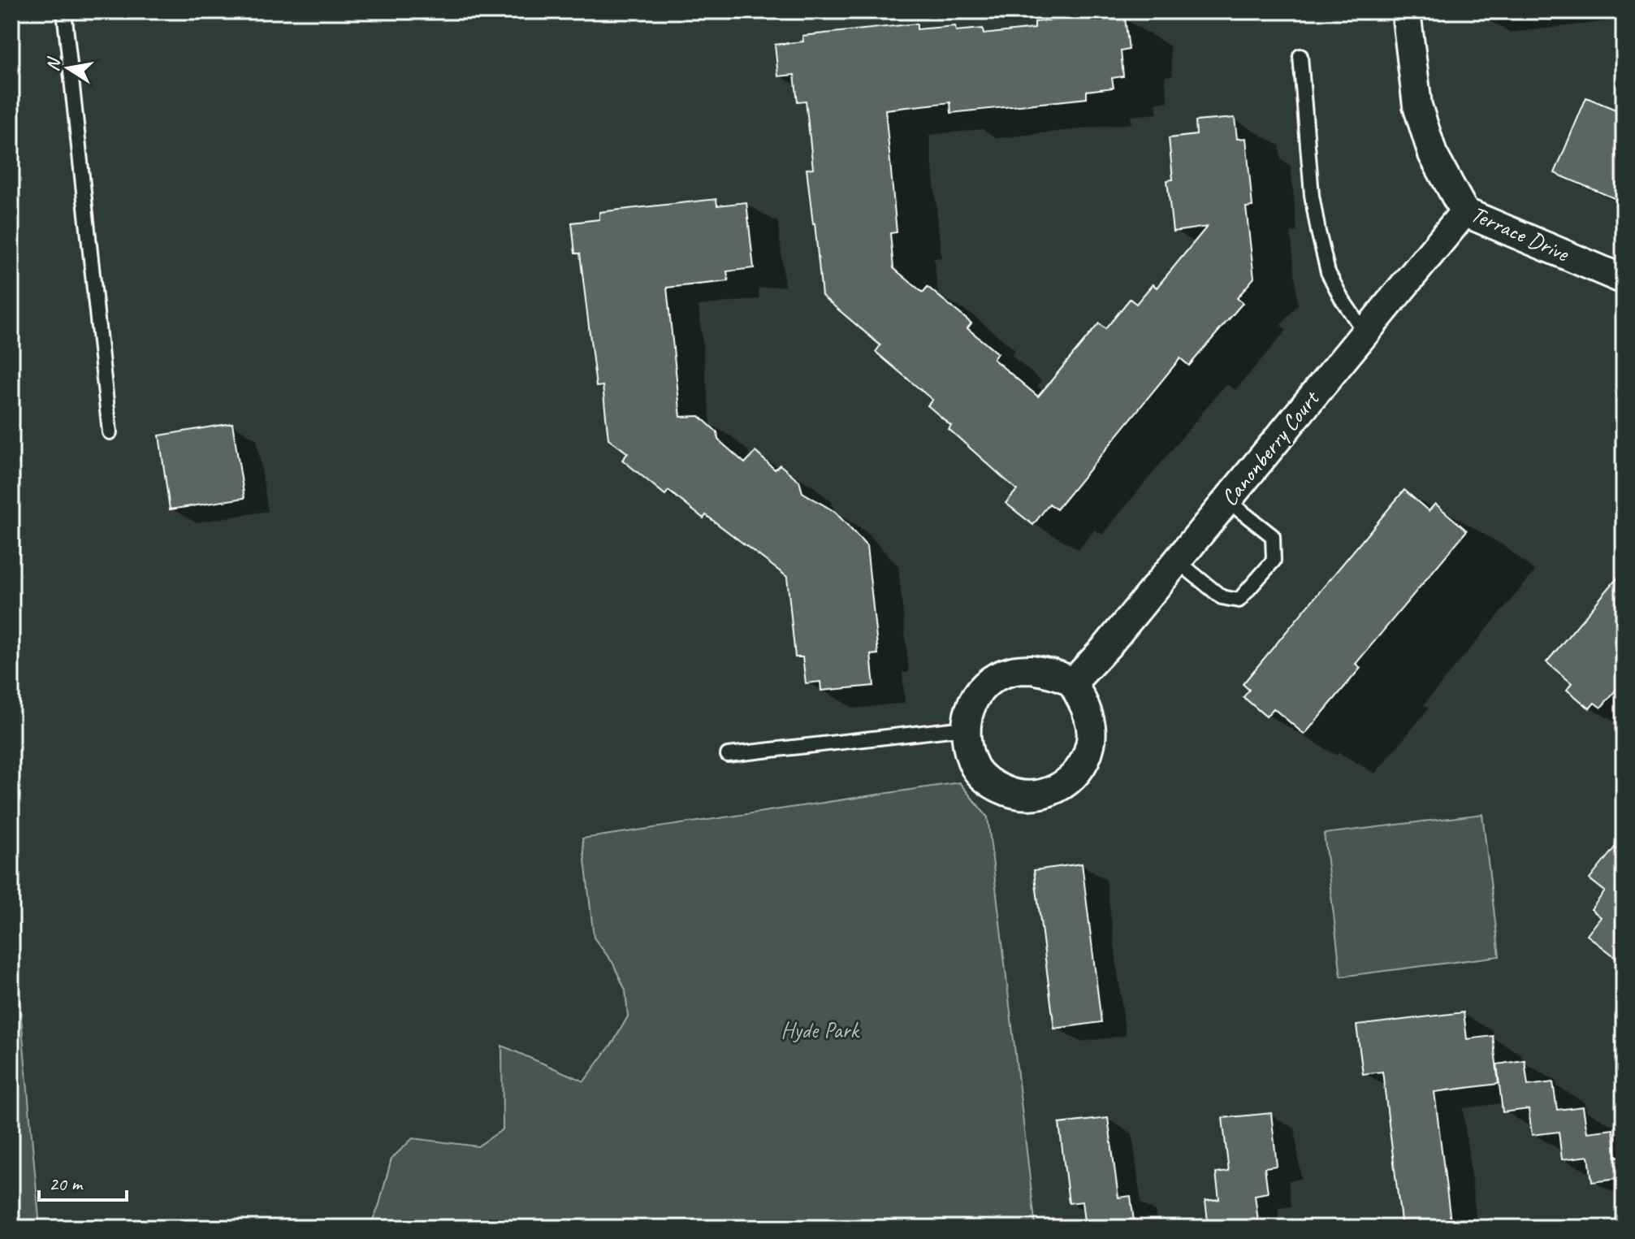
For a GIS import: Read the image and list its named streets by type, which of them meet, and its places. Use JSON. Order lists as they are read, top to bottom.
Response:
{
  "streets": {
    "street": ["Terrace Drive", "Canonberry Court"]
  },
  "crossings": [
    ["Terrace Drive", "Canonberry Court"]
  ],
  "parks": ["Hyde Park"],
  "scale_bar": "20 m",
  "north": "left"
}
